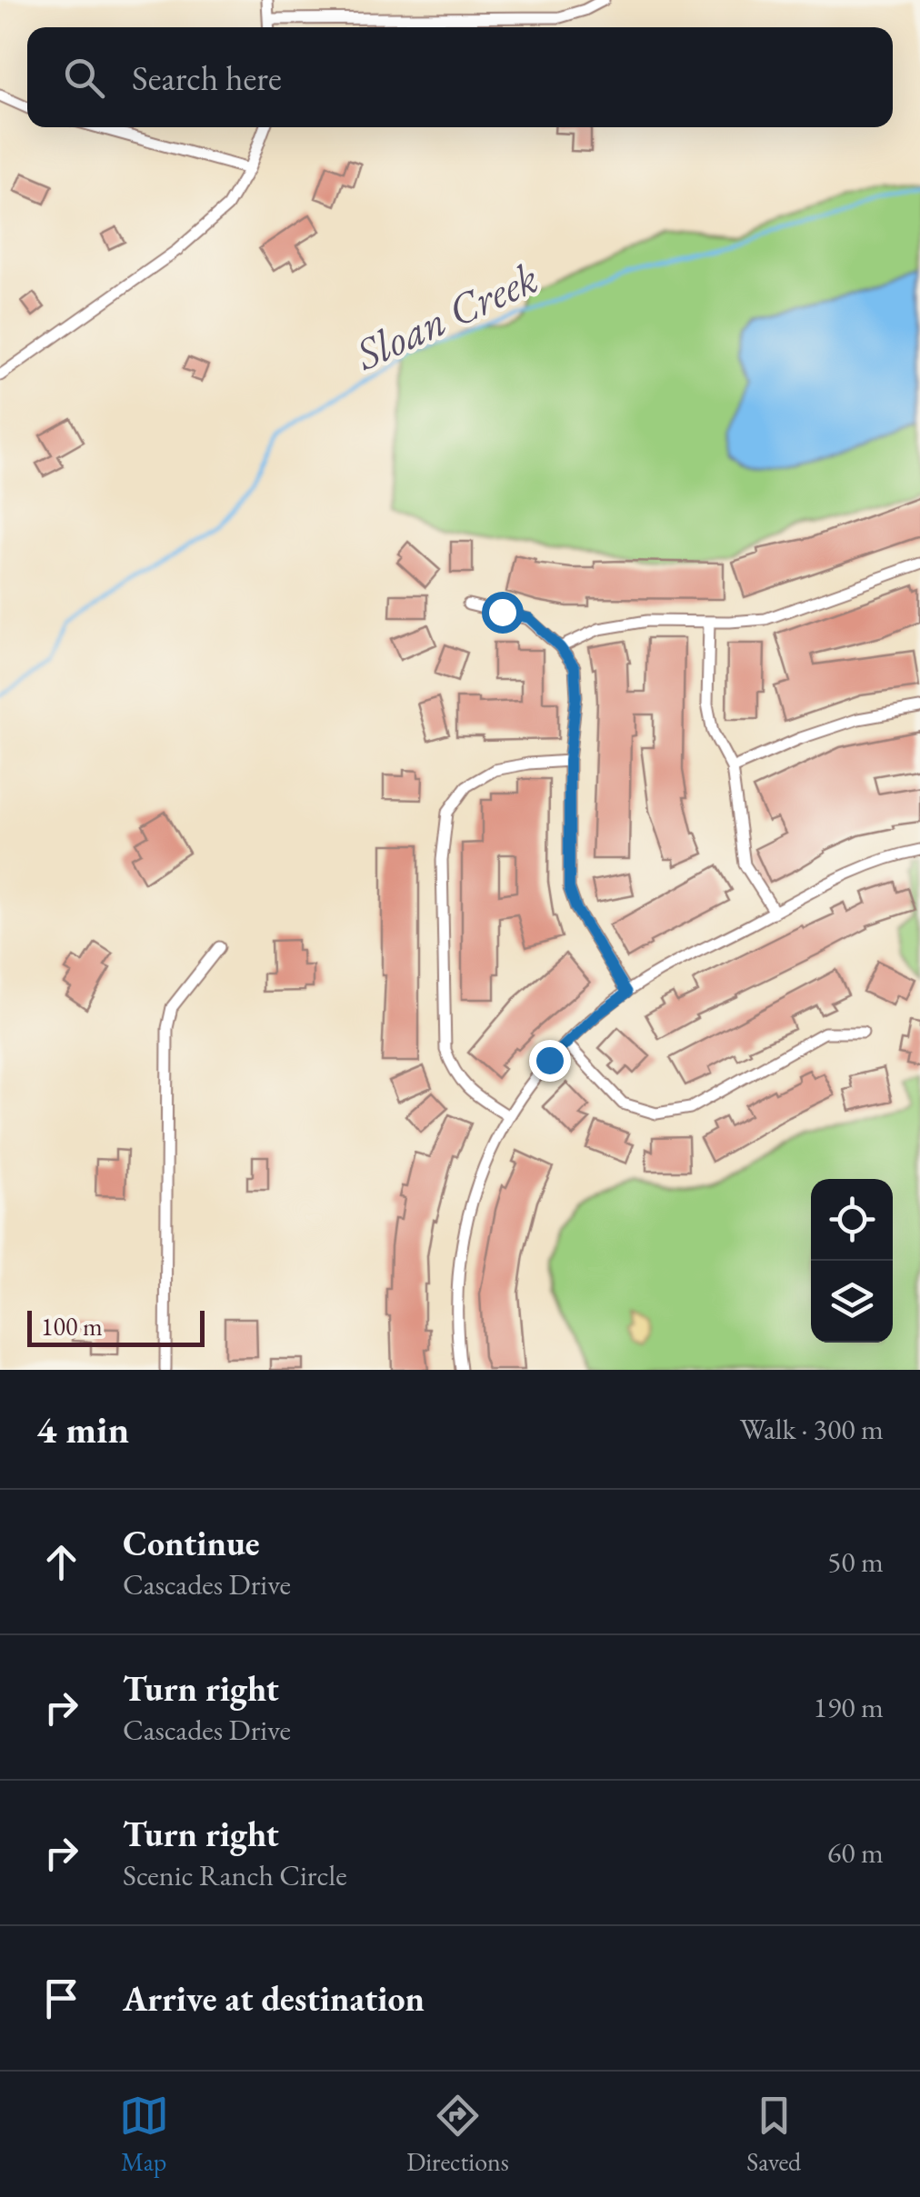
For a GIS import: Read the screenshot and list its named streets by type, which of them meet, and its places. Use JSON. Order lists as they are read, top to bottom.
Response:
{
  "water": ["Sloan Creek"],
  "scale_bar": "100 m",
  "page": {
    "search": "Search here",
    "scale": "100 m",
    "heading": ["4 min", "Walk · 300 m"],
    "list": [
      ["Continue", "Cascades Drive", "50 m"],
      ["Turn right", "Cascades Drive", "190 m"],
      ["Turn right", "Scenic Ranch Circle", "60 m"],
      "Arrive at destination"
    ],
    "nav": ["Map", "Directions", "Saved"]
  }
}
